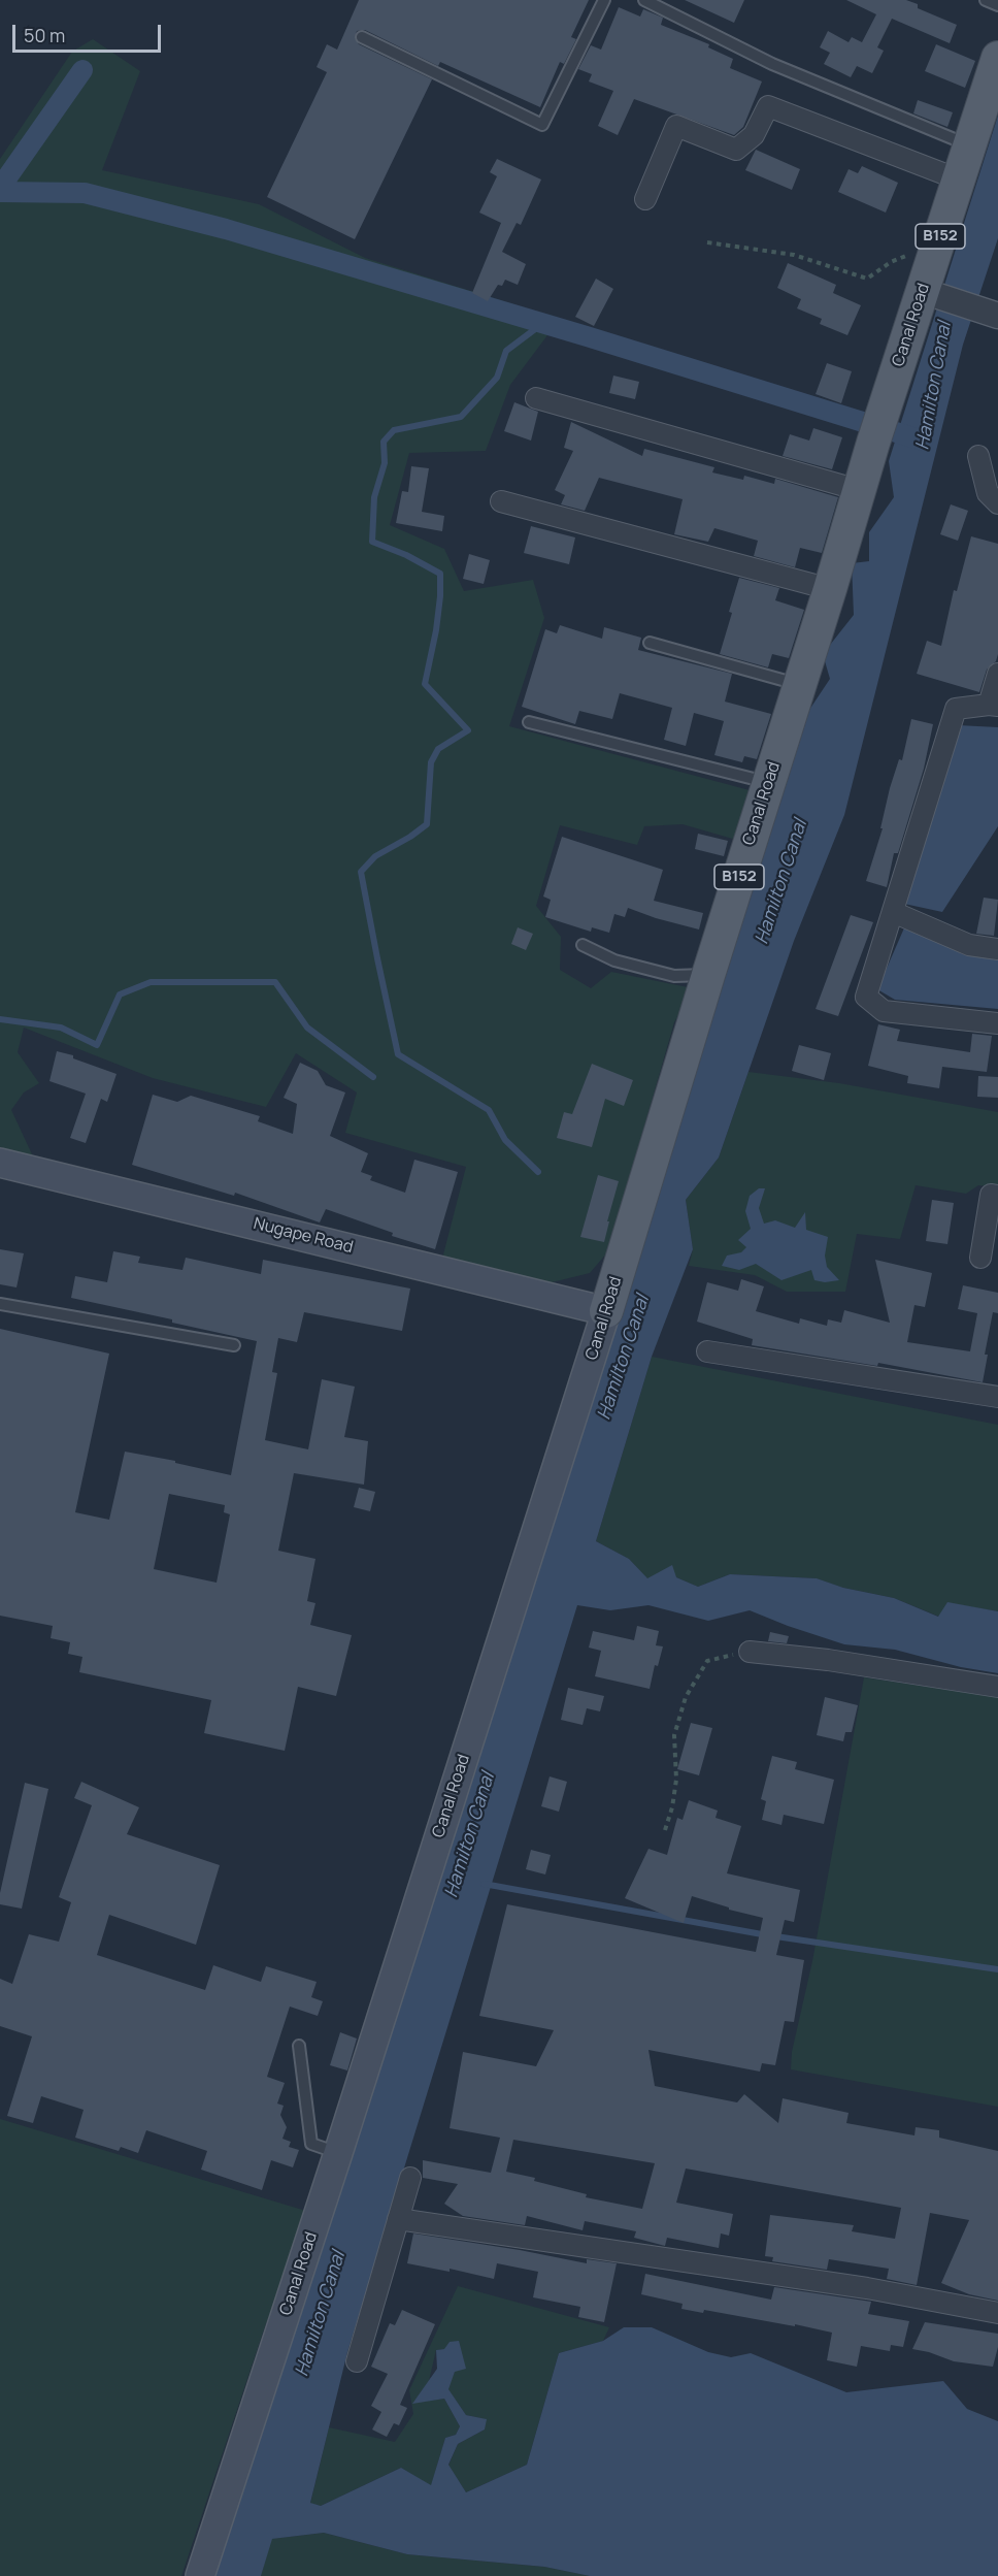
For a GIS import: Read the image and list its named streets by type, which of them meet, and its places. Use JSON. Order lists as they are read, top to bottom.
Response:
{
  "streets": {
    "main road": ["B152", "Canal Road", "Nugape Road"]
  },
  "crossings": [
    ["Canal Road", "Nugape Road"]
  ],
  "water": ["Hamilton Canal"],
  "scale_bar": "50 m"
}
